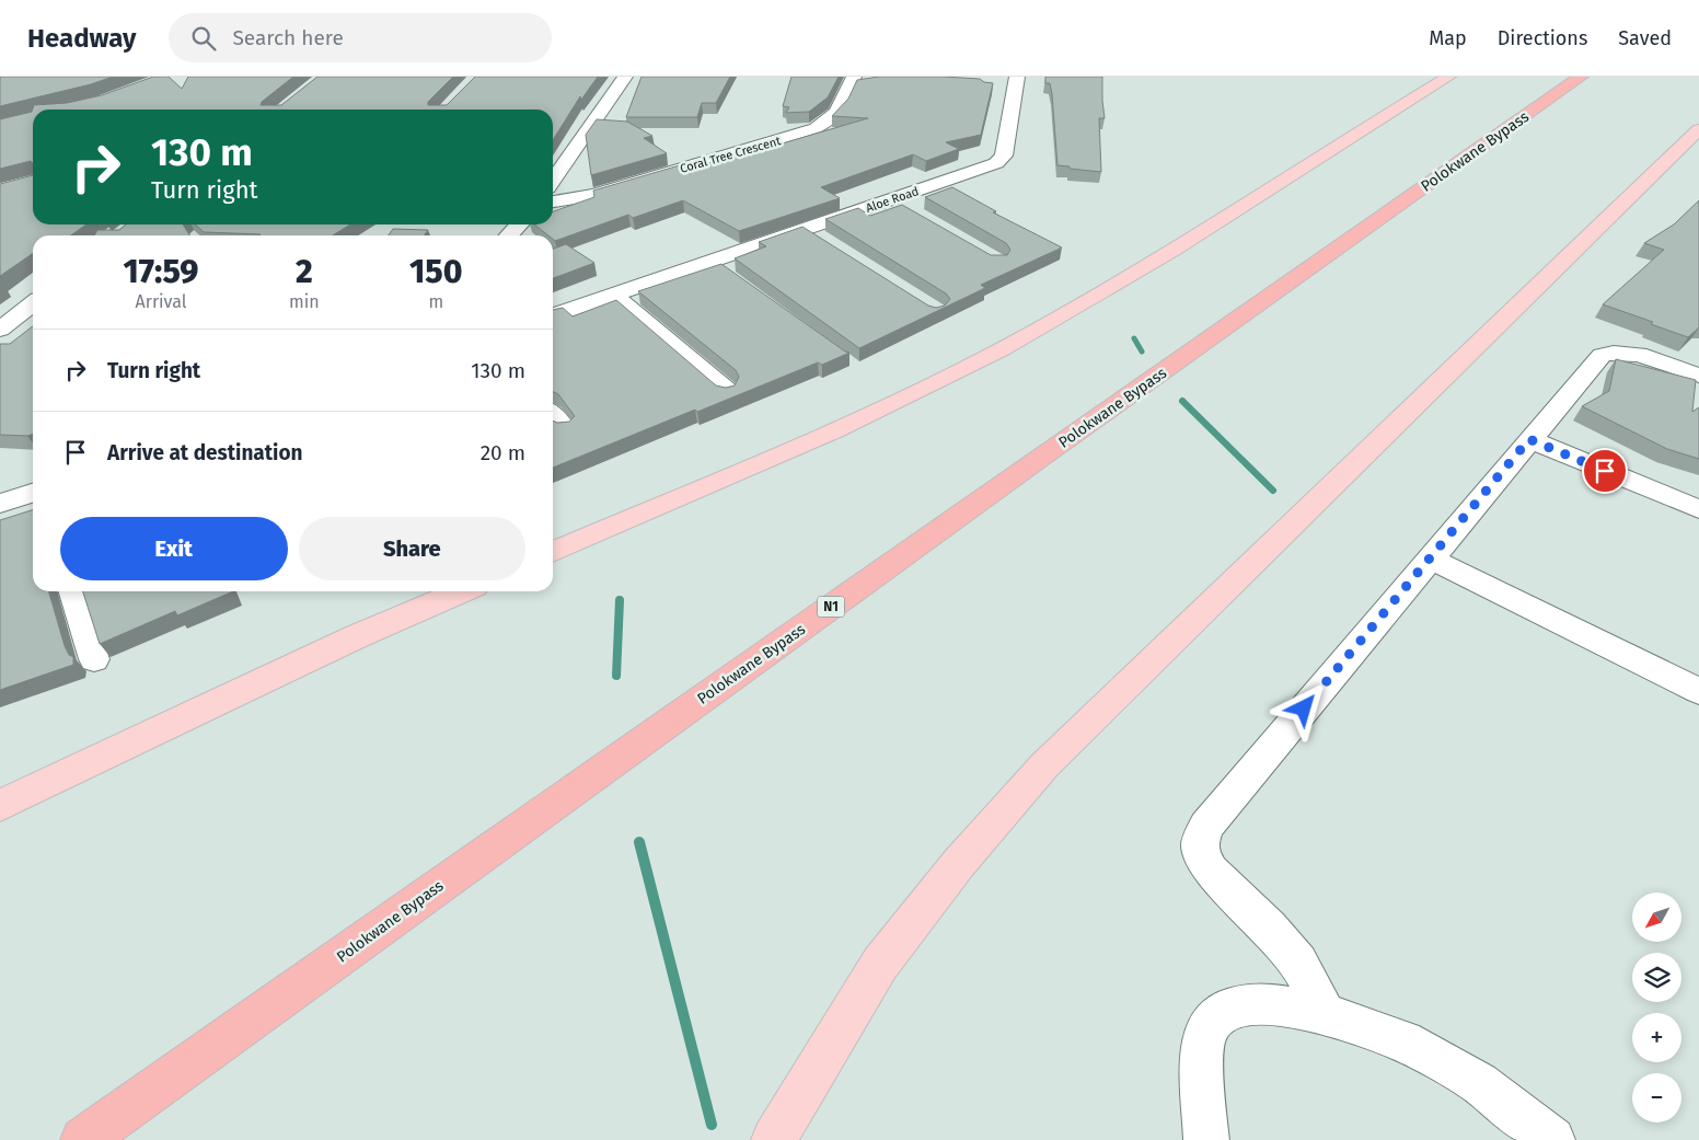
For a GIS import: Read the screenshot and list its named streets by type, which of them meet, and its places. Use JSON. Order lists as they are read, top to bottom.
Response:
{
  "streets": {
    "highway": ["Polokwane Bypass", "N1"],
    "street": ["Coral Tree Crescent", "Aloe Road"]
  },
  "north": "bottom left",
  "page": {
    "header": "Headway",
    "search": "Search here",
    "nav": ["Map", "Directions", "Saved"],
    "turn": ["130 m", "Turn right"],
    "eta": [
      "17:59",
      "Arrival",
      "2",
      "min",
      "150",
      "m"
    ],
    "list": [
      {
        "name": "Turn right",
        "value": "130 m"
      },
      {
        "name": "Arrive at destination",
        "value": "20 m"
      }
    ],
    "buttons": ["Exit", "Share"],
    "map_buttons": ["+", "−"]
  }
}
